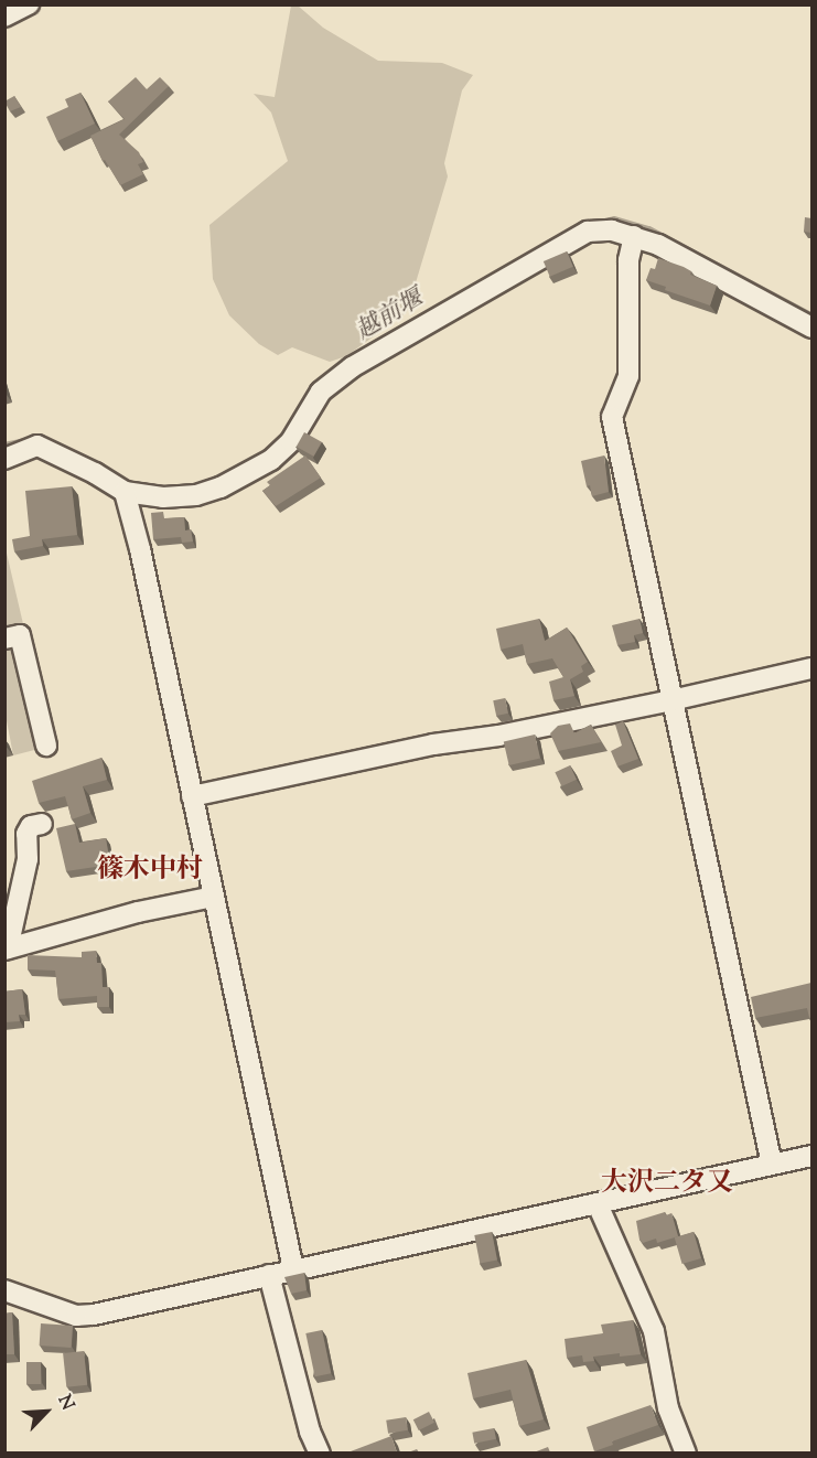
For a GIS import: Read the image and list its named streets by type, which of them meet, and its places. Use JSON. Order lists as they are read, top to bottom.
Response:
{
  "districts": ["篠木中村", "大沢二タ又"],
  "water": ["越前堰"],
  "north": "top right"
}
